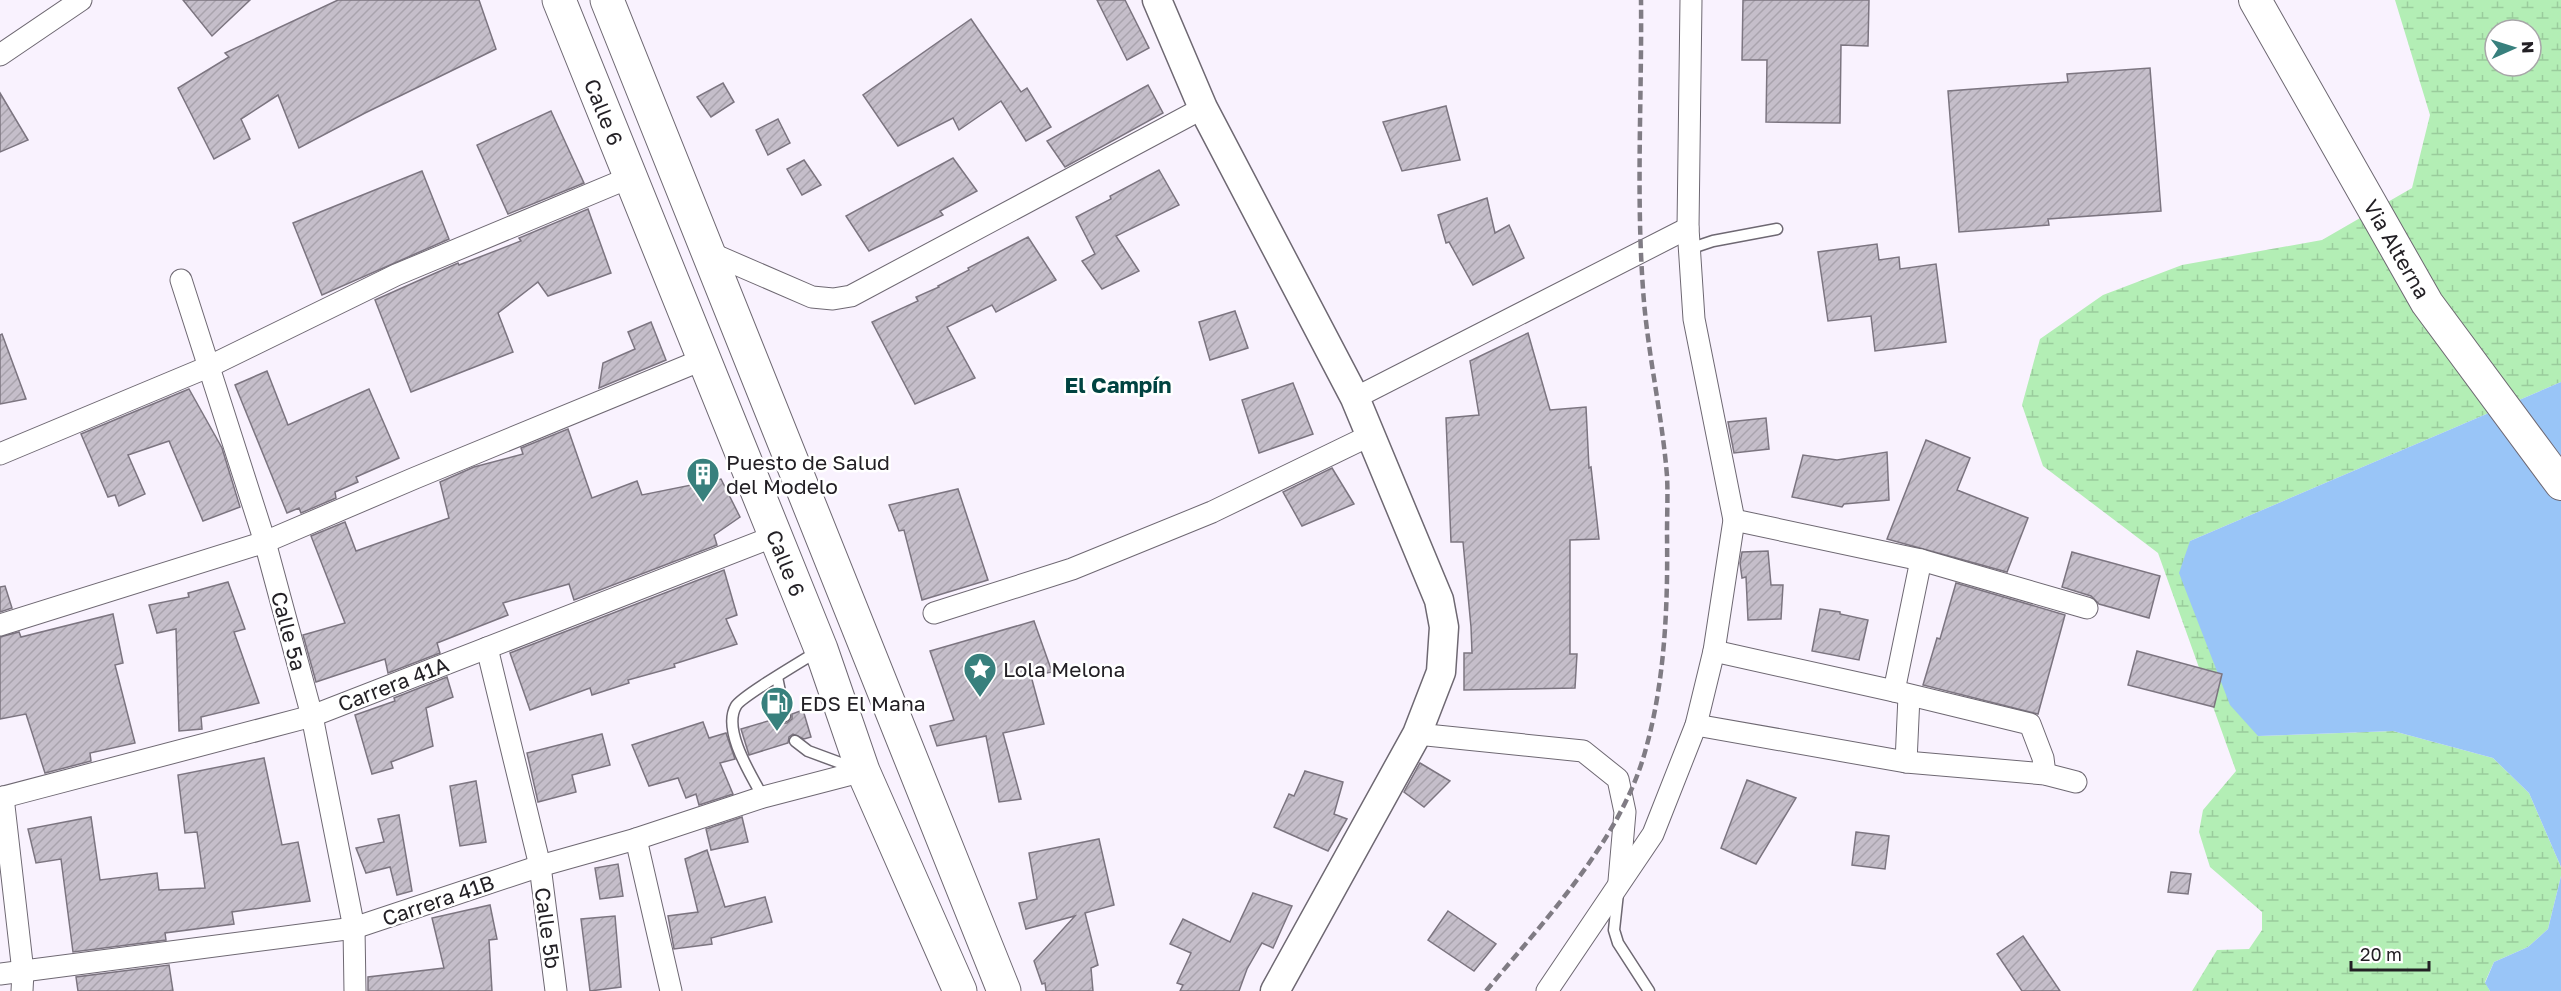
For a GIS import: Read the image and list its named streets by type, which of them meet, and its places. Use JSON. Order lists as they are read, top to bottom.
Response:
{
  "streets": {
    "highway": ["Calle 6"],
    "main road": ["Via Alterna"],
    "street": [
      "Calle 5a",
      "Carrera 41A",
      "Carrera 41B",
      "Calle 5b"
    ]
  },
  "crossings": [
    ["Calle 6", "Carrera 41A"],
    ["Calle 6", "Carrera 41B"],
    ["Calle 5a", "Carrera 41A"],
    ["Calle 5a", "Carrera 41B"],
    ["Carrera 41A", "Calle 5b"],
    ["Carrera 41B", "Calle 5b"]
  ],
  "districts": ["El Campín"],
  "places": {
    "building": ["Puesto de Salud del Modelo"],
    "place": ["Lola Melona"],
    "fuel station": ["EDS El Mana"]
  },
  "scale_bar": "20 m",
  "north": "right"
}
